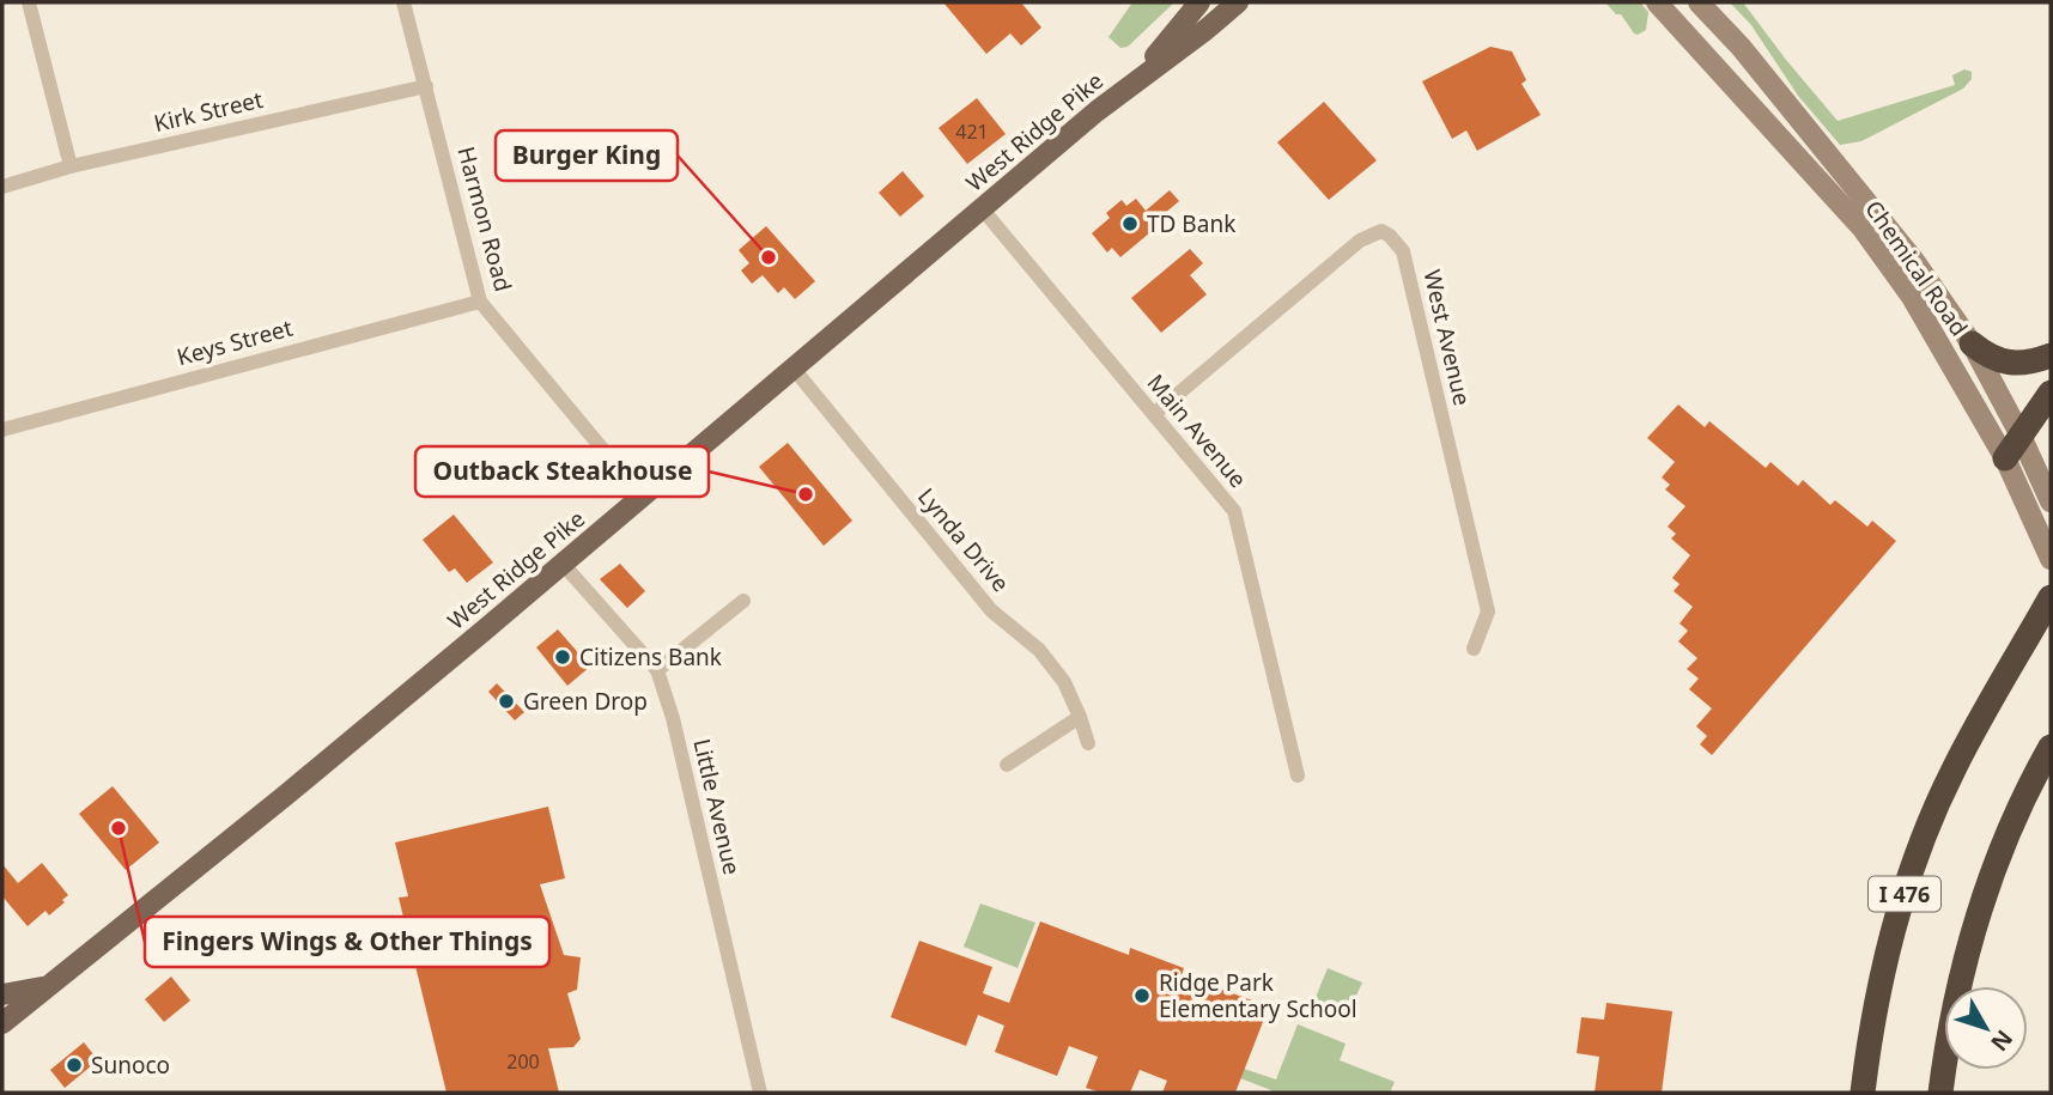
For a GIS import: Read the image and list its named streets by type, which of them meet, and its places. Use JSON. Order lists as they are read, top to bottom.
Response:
{
  "streets": {
    "highway": ["I 476"],
    "main road": ["West Ridge Pike", "Chemical Road"],
    "street": [
      "Kirk Street",
      "Harmon Road",
      "West Avenue",
      "Keys Street",
      "Main Avenue",
      "Lynda Drive",
      "Little Avenue"
    ]
  },
  "crossings": [
    ["Kirk Street", "Harmon Road"],
    ["West Ridge Pike", "Harmon Road"],
    ["West Ridge Pike", "Main Avenue"],
    ["West Ridge Pike", "Lynda Drive"],
    ["West Ridge Pike", "Little Avenue"],
    ["Harmon Road", "Keys Street"],
    ["West Avenue", "Main Avenue"]
  ],
  "places": [
    "TD Bank",
    "Burger King",
    "Outback Steakhouse",
    "Citizens Bank",
    "Green Drop",
    "Fingers Wings & Other Things",
    "Ridge Park Elementary School",
    "Sunoco"
  ],
  "house_numbers": ["421", "200"],
  "north": "bottom right"
}
